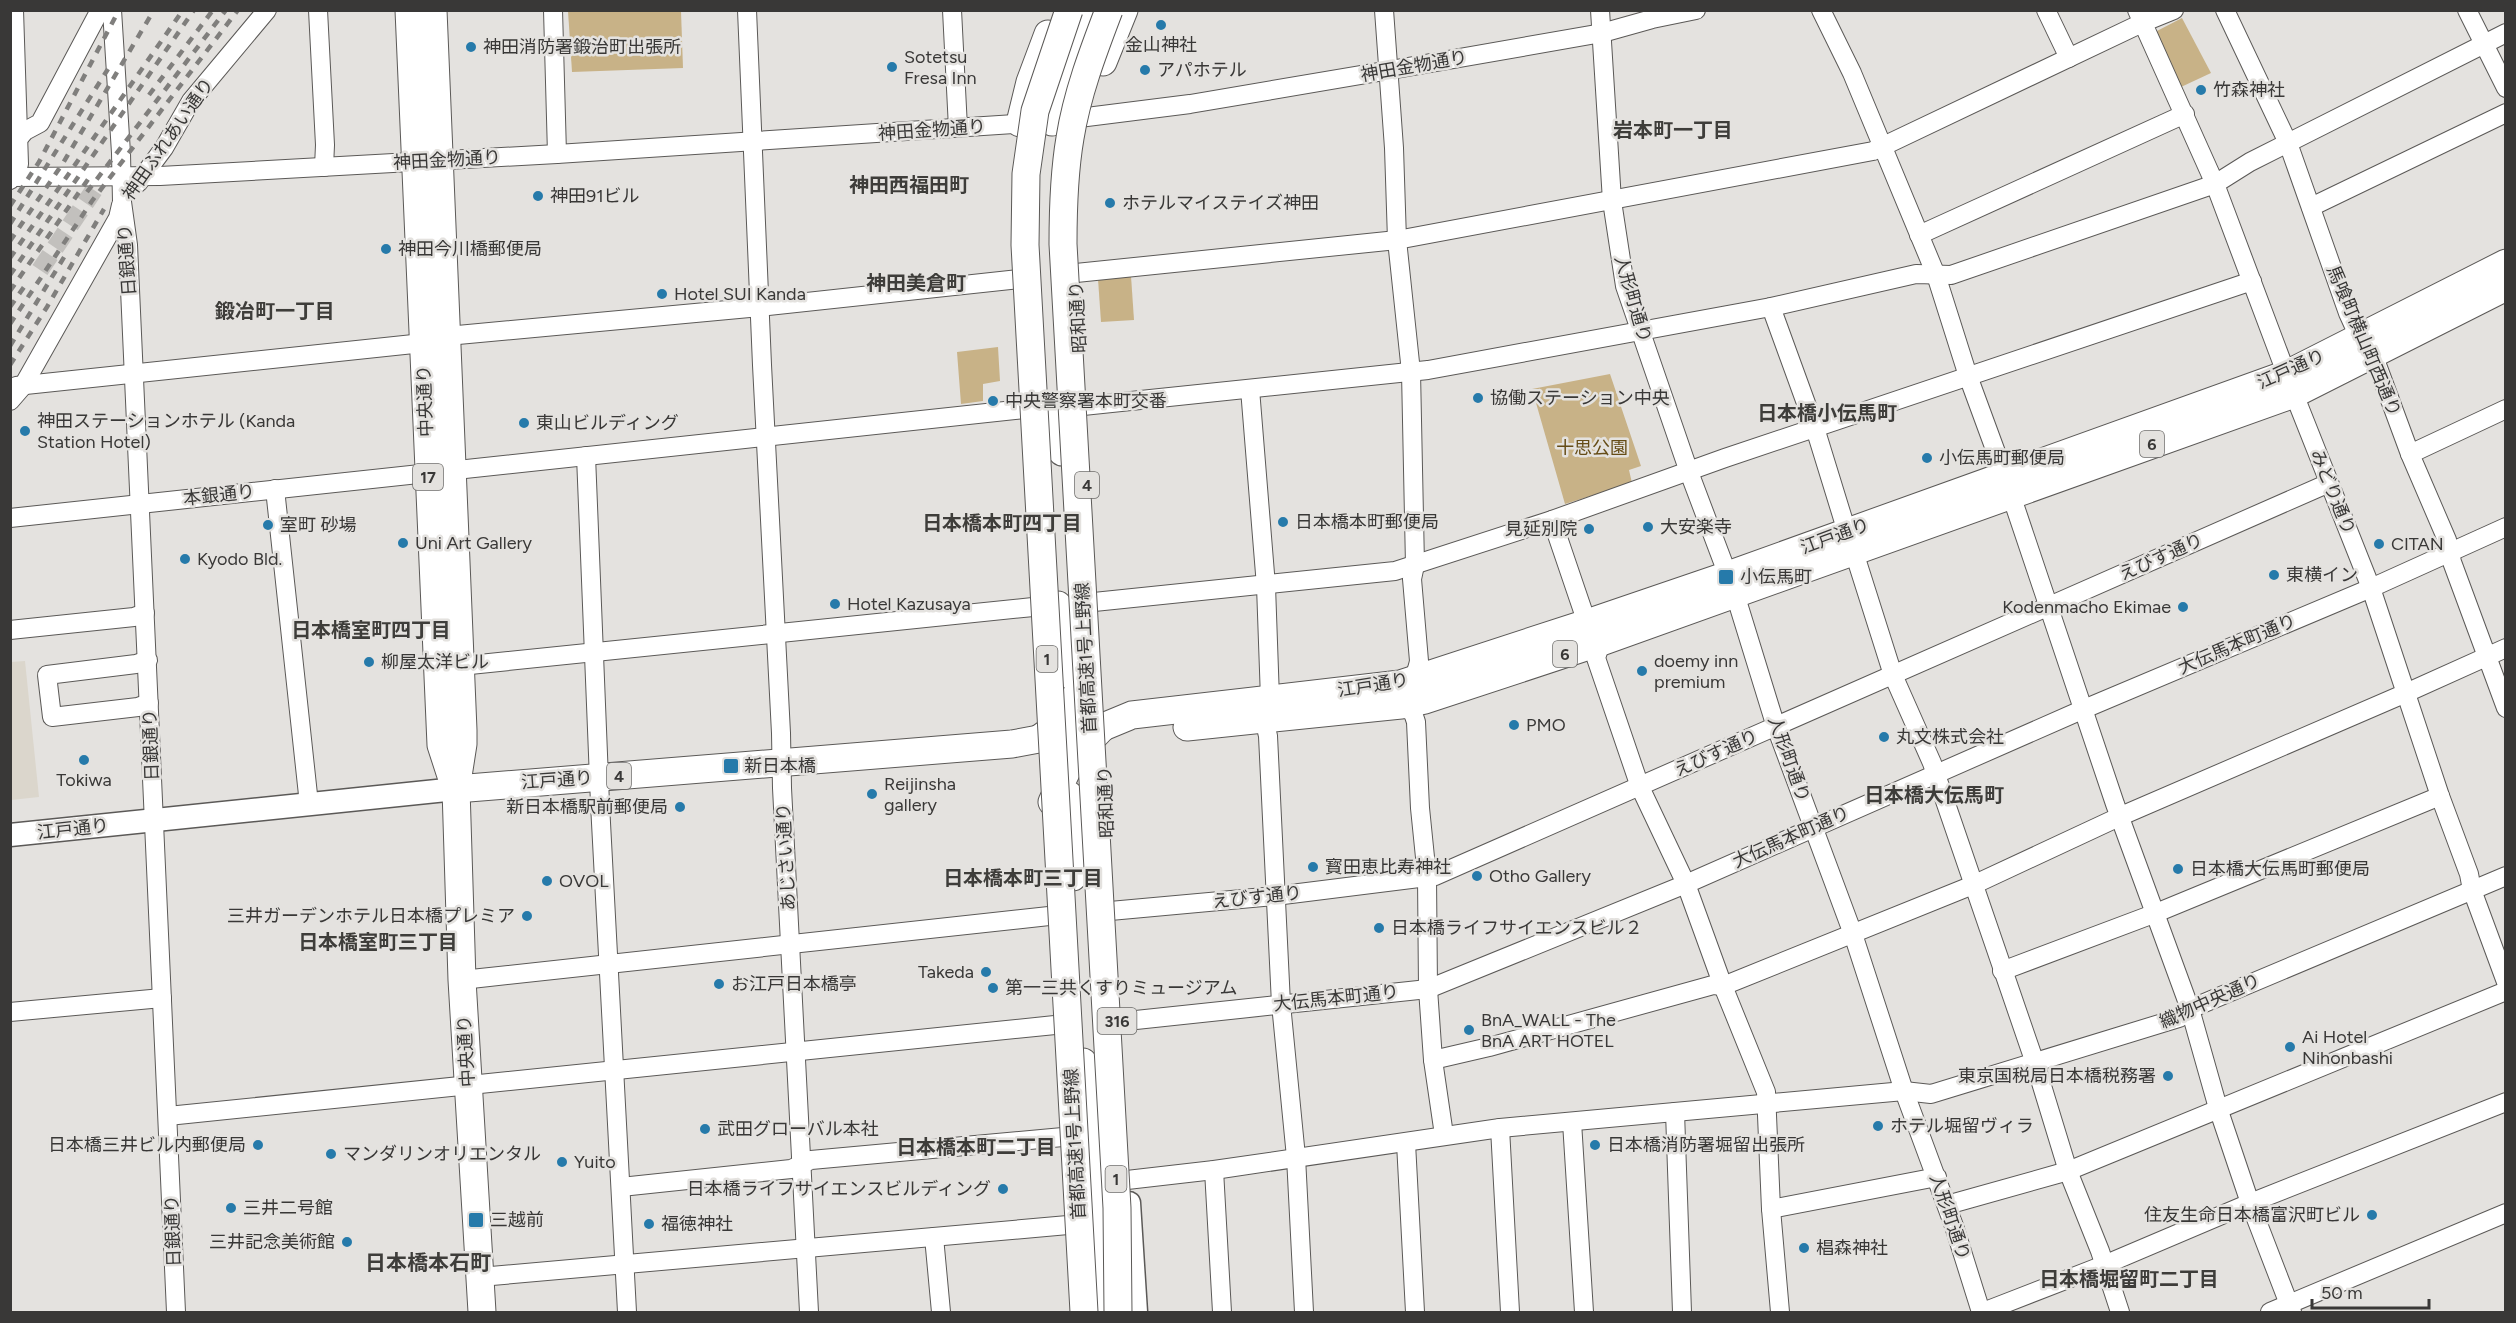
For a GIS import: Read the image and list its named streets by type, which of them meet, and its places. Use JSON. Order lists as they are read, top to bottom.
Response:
{
  "streets": {
    "highway": [
      "昭和通り",
      "江戸通り",
      "中央通り",
      "6",
      "17",
      "4",
      "首都高速1号上野線",
      "1"
    ],
    "main road": ["316"],
    "street": [
      "神田金物通り",
      "神田ふれあい通り",
      "日銀通り",
      "人形町通り",
      "馬喰町横山町西通り",
      "みどり通り",
      "本銀通り",
      "えびす通り",
      "大伝馬本町通り",
      "あじさい通り",
      "織物中央通り"
    ]
  },
  "crossings": [
    ["神田金物通り", "神田ふれあい通り"],
    ["神田金物通り", "日銀通り"],
    ["神田金物通り", "人形町通り"],
    ["神田金物通り", "昭和通り"],
    ["神田金物通り", "中央通り"],
    ["神田金物通り", "あじさい通り"],
    ["神田ふれあい通り", "日銀通り"],
    ["日銀通り", "江戸通り"],
    ["日銀通り", "本銀通り"],
    ["人形町通り", "江戸通り"],
    ["人形町通り", "えびす通り"],
    ["人形町通り", "大伝馬本町通り"],
    ["人形町通り", "織物中央通り"],
    ["昭和通り", "江戸通り"],
    ["昭和通り", "えびす通り"],
    ["昭和通り", "大伝馬本町通り"],
    ["昭和通り", "織物中央通り"],
    ["馬喰町横山町西通り", "江戸通り"],
    ["馬喰町横山町西通り", "大伝馬本町通り"],
    ["江戸通り", "中央通り"],
    ["江戸通り", "みどり通り"],
    ["江戸通り", "あじさい通り"],
    ["中央通り", "本銀通り"],
    ["みどり通り", "えびす通り"],
    ["みどり通り", "大伝馬本町通り"],
    ["みどり通り", "織物中央通り"],
    ["本銀通り", "あじさい通り"]
  ],
  "districts": [
    "岩本町一丁目",
    "神田西福田町",
    "神田美倉町",
    "鍛冶町一丁目",
    "日本橋小伝馬町",
    "日本橋本町四丁目",
    "日本橋室町四丁目",
    "日本橋大伝馬町",
    "日本橋本町三丁目",
    "日本橋室町三丁目",
    "日本橋本町二丁目",
    "日本橋本石町",
    "日本橋堀留町二丁目"
  ],
  "parks": ["十思公園"],
  "places": {
    "other": [
      "金山神社",
      "神田消防署鍛治町出張所",
      "Sotetsu Fresa Inn",
      "アパホテル",
      "竹森神社",
      "神田91ビル",
      "ホテルマイステイズ神田",
      "神田今川橋郵便局",
      "Hotel SUI Kanda",
      "協働ステーション中央",
      "中央警察署本町交番",
      "東山ビルディング",
      "神田ステーションホテル (Kanda Station Hotel)",
      "小伝馬町郵便局",
      "日本橋本町郵便局",
      "室町 砂場",
      "大安楽寺",
      "見延別院",
      "Uni Art Gallery",
      "CITAN",
      "Kyodo Bld.",
      "東横イン",
      "Hotel Kazusaya",
      "Kodenmacho Ekimae",
      "柳屋太洋ビル",
      "doemy inn premium",
      "PMO",
      "丸文株式会社",
      "Tokiwa",
      "Reijinsha gallery",
      "新日本橋駅前郵便局",
      "寳田恵比寿神社",
      "日本橋大伝馬町郵便局",
      "Otho Gallery",
      "OVOL",
      "三井ガーデンホテル日本橋プレミア",
      "日本橋ライフサイエンスビル２",
      "Takeda",
      "お江戸日本橋亭",
      "第一三共くすりミュージアム",
      "BnA_WALL - The BnA ART HOTEL",
      "Ai Hotel Nihonbashi",
      "東京国税局日本橋税務署",
      "ホテル堀留ヴィラ",
      "武田グローバル本社",
      "日本橋三井ビル内郵便局",
      "日本橋消防署堀留出張所",
      "マンダリンオリエンタル",
      "Yuito",
      "日本橋ライフサイエンスビルディング",
      "三井二号館",
      "住友生命日本橋富沢町ビル",
      "福徳神社",
      "三井記念美術館",
      "椙森神社"
    ],
    "transit": ["小伝馬町", "新日本橋", "三越前"]
  },
  "scale_bar": "50 m"
}
